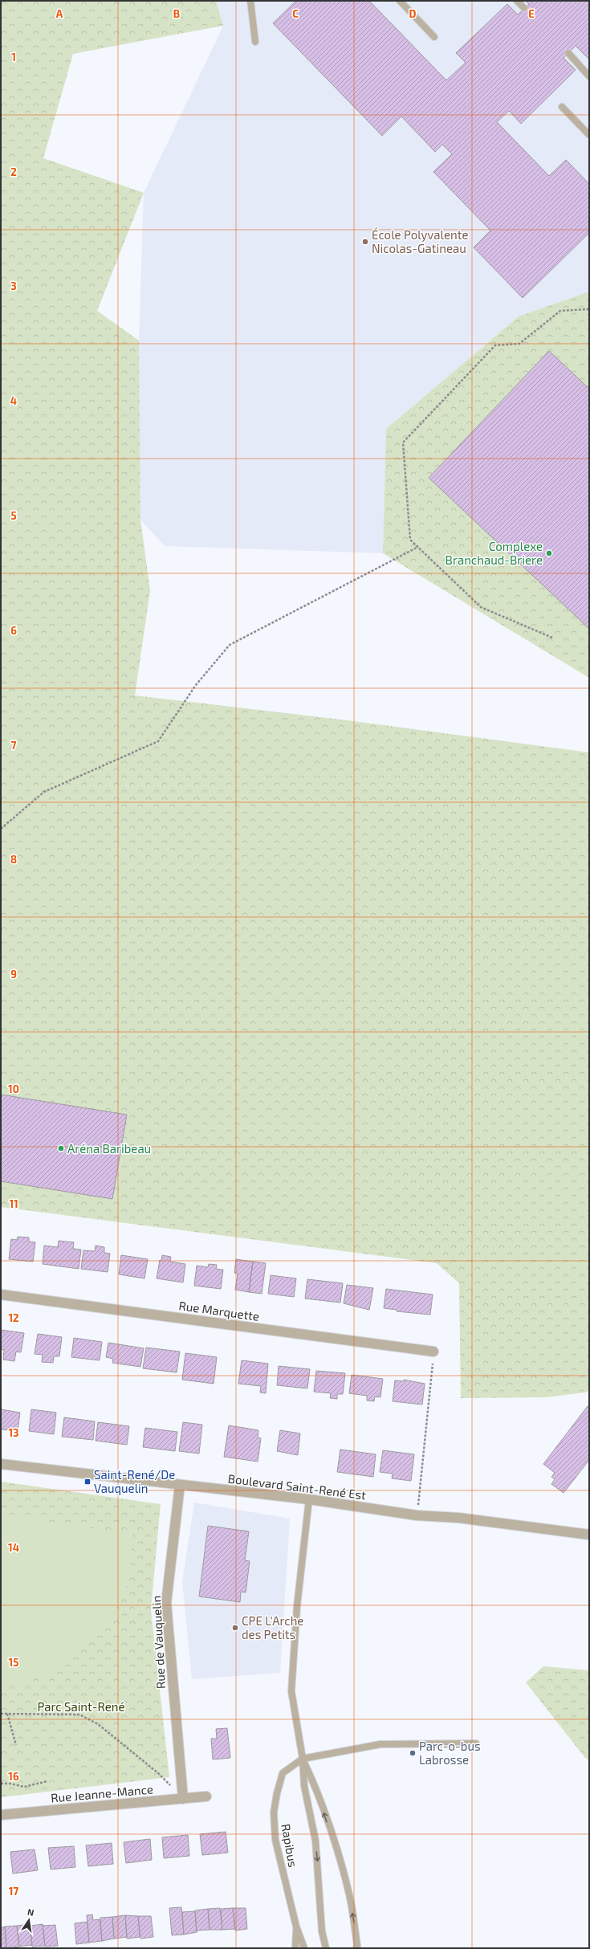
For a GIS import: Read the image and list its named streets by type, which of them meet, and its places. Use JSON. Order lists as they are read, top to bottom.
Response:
{
  "streets": {
    "street": [
      "Rue Marquette",
      "Boulevard Saint-René Est",
      "Rue de Vauquelin",
      "Rue Jeanne-Mance"
    ],
    "lane": ["Rapibus"]
  },
  "crossings": [
    ["Boulevard Saint-René Est", "Rue de Vauquelin"],
    ["Rue de Vauquelin", "Rue Jeanne-Mance"]
  ],
  "parks": ["Parc Saint-René"],
  "places": {
    "other": [
      "École Polyvalente Nicolas-Gatineau",
      "Complexe Branchaud-Briere",
      "Aréna Baribeau",
      "CPE L'Arche des Petits",
      "Parc-o-bus Labrosse"
    ],
    "transit": ["Saint-René/De Vauquelin"]
  },
  "north": "top",
  "grid": {
    "columns": [
      "A",
      "B",
      "C",
      "D",
      "E"
    ],
    "rows": [
      "1",
      "2",
      "3",
      "4",
      "5",
      "6",
      "7",
      "8",
      "9",
      "10",
      "11",
      "12",
      "13",
      "14",
      "15",
      "16",
      "17"
    ]
  }
}
